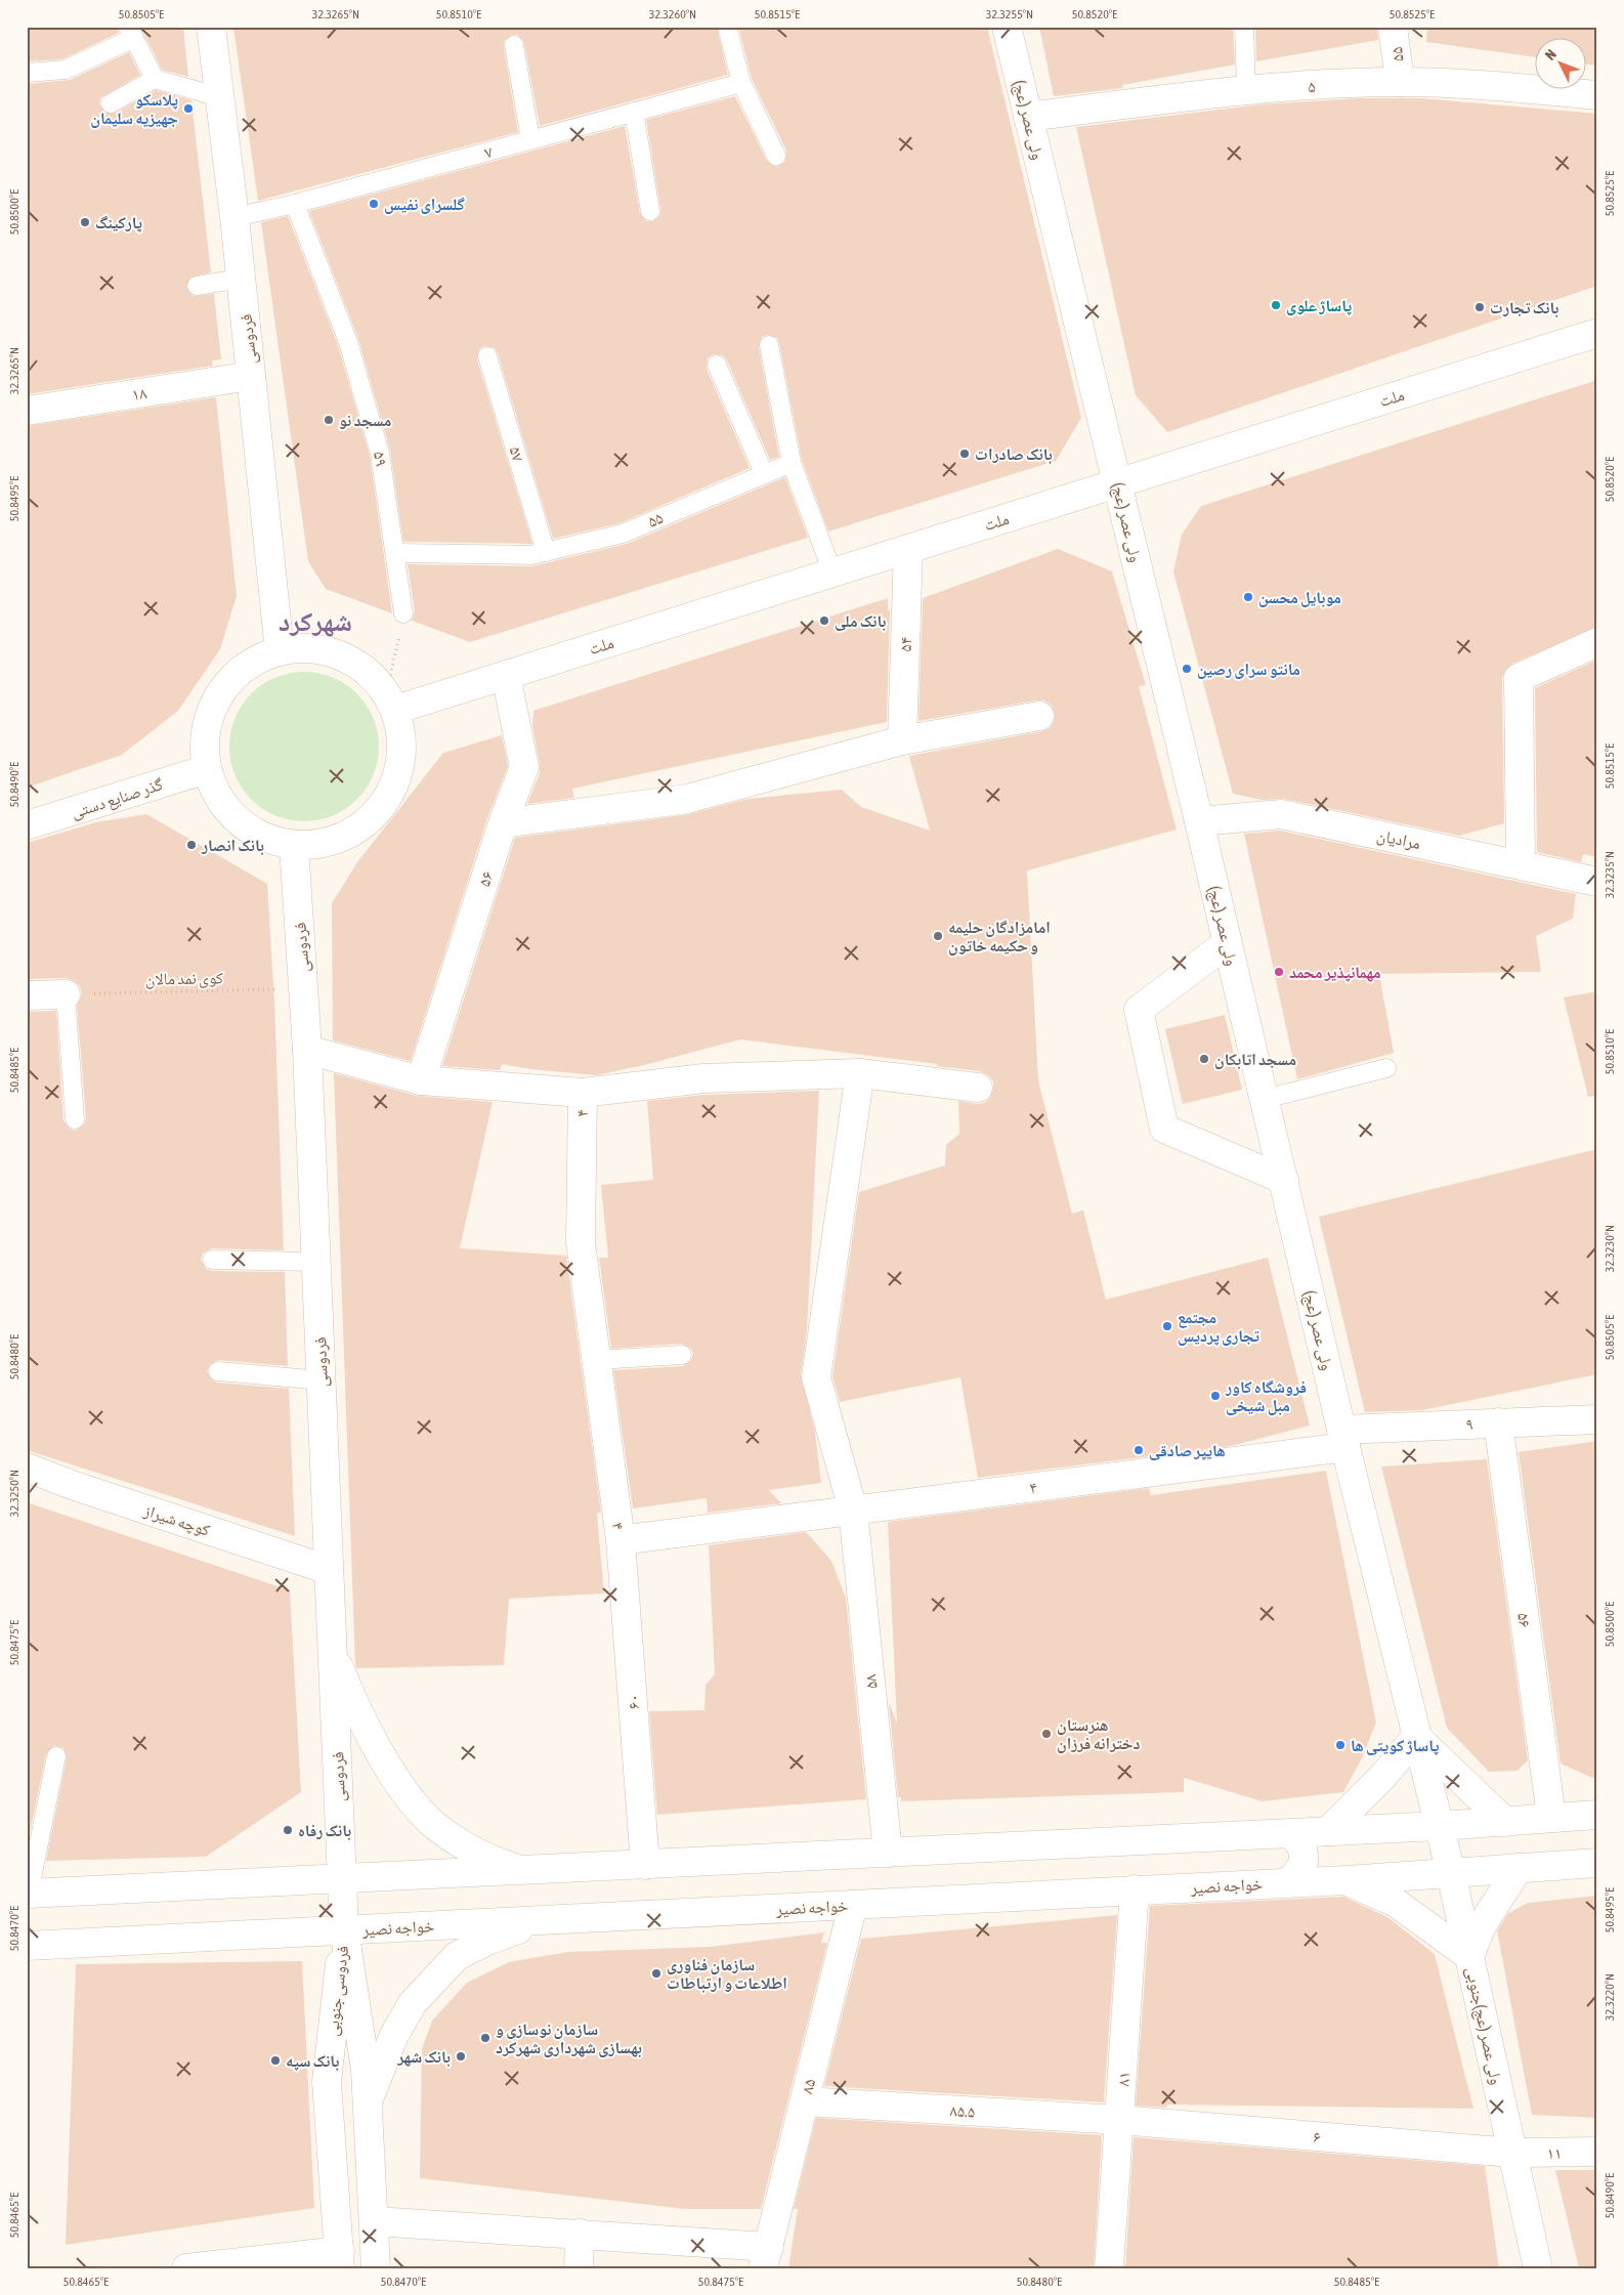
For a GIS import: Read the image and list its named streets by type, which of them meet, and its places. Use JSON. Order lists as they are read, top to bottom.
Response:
{
  "streets": {
    "main road": [
      "۵۵",
      "۵",
      "ولی عصر (عج)",
      "فردوسی",
      "۱۸",
      "ملت",
      "۵۴",
      "گذر صنایع دستی",
      "مرادیان",
      "۵۶",
      "۴",
      "۹",
      "کوچه شیراز",
      "۵۸",
      "۶۰",
      "خواجه نصیر",
      "فردوسی جنوبی",
      "ولی عصر (عج)جنوبی",
      "۸۱",
      "۸۵",
      "۸۵.۵",
      "۶",
      "۱۱"
    ],
    "lane": ["۷", "۵۷", "۵۹"],
    "path": ["کوی نمد مالان"]
  },
  "crossings": [
    ["۵۵", "۵"],
    ["۵۵", "۵۷"],
    ["۵۵", "۵۹"],
    ["۵", "ولی عصر (عج)"],
    ["ولی عصر (عج)", "ملت"],
    ["ولی عصر (عج)", "مرادیان"],
    ["ولی عصر (عج)", "۴"],
    ["ولی عصر (عج)", "۹"],
    ["ولی عصر (عج)", "ولی عصر (عج)جنوبی"],
    ["۷", "فردوسی"],
    ["۷", "۵۹"],
    ["فردوسی", "۱۸"],
    ["فردوسی", "کوی نمد مالان"],
    ["فردوسی", "۴"],
    ["فردوسی", "کوچه شیراز"],
    ["فردوسی", "خواجه نصیر"],
    ["فردوسی", "فردوسی جنوبی"],
    ["ملت", "۵۴"],
    ["ملت", "۵۶"],
    ["۵۶", "۴"],
    ["۵۶", "۹"],
    ["۴", "۹"],
    ["۴", "۵۸"],
    ["۴", "۶۰"],
    ["خواجه نصیر", "فردوسی جنوبی"],
    ["خواجه نصیر", "ولی عصر (عج)جنوبی"],
    ["خواجه نصیر", "۸۱"],
    ["خواجه نصیر", "۸۵"],
    ["ولی عصر (عج)جنوبی", "۶"],
    ["ولی عصر (عج)جنوبی", "۱۱"],
    ["۸۱", "۸۵.۵"],
    ["۸۱", "۶"],
    ["۸۵", "۸۵.۵"],
    ["۸۵.۵", "۶"],
    ["۶", "۱۱"]
  ],
  "districts": ["شهرکرد"],
  "places": [
    "پلاسکو جهیزیه سلیمان",
    "گلسرای نفیس",
    "پارکینگ",
    "پاساژ علوی",
    "بانک تجارت",
    "مسجد نو",
    "بانک صادرات",
    "موبایل محسن",
    "بانک ملی",
    "مانتو سرای رصین",
    "بانک انصار",
    "امامزادگان حلیمه و حکیمه خاتون",
    "مهمانپذیر محمد",
    "مسجد اتابکان",
    "مجتمع تجاری پردیس",
    "فروشگاه کاور مبل شیخی",
    "هایپر صادقی",
    "هنرستان دخترانه فرزان",
    "پاساژ کویتی ها",
    "بانک رفاه",
    "سازمان فناوری اطلاعات و ارتباطات",
    "سازمان نوسازی و بهسازی شهرداری شهرکرد",
    "بانک شهر",
    "بانک سپه"
  ],
  "north": "top left",
  "coordinates": [
    "50.8505°E",
    "32.3265°N",
    "50.8510°E",
    "32.3260°N",
    "50.8515°E",
    "32.3255°N",
    "50.8520°E",
    "50.8525°E",
    "50.8500°E",
    "50.8495°E",
    "50.8490°E",
    "32.3235°N",
    "50.8485°E",
    "32.3230°N",
    "50.8480°E",
    "32.3250°N",
    "50.8475°E",
    "50.8470°E",
    "32.3220°N",
    "50.8465°E"
  ]
}
